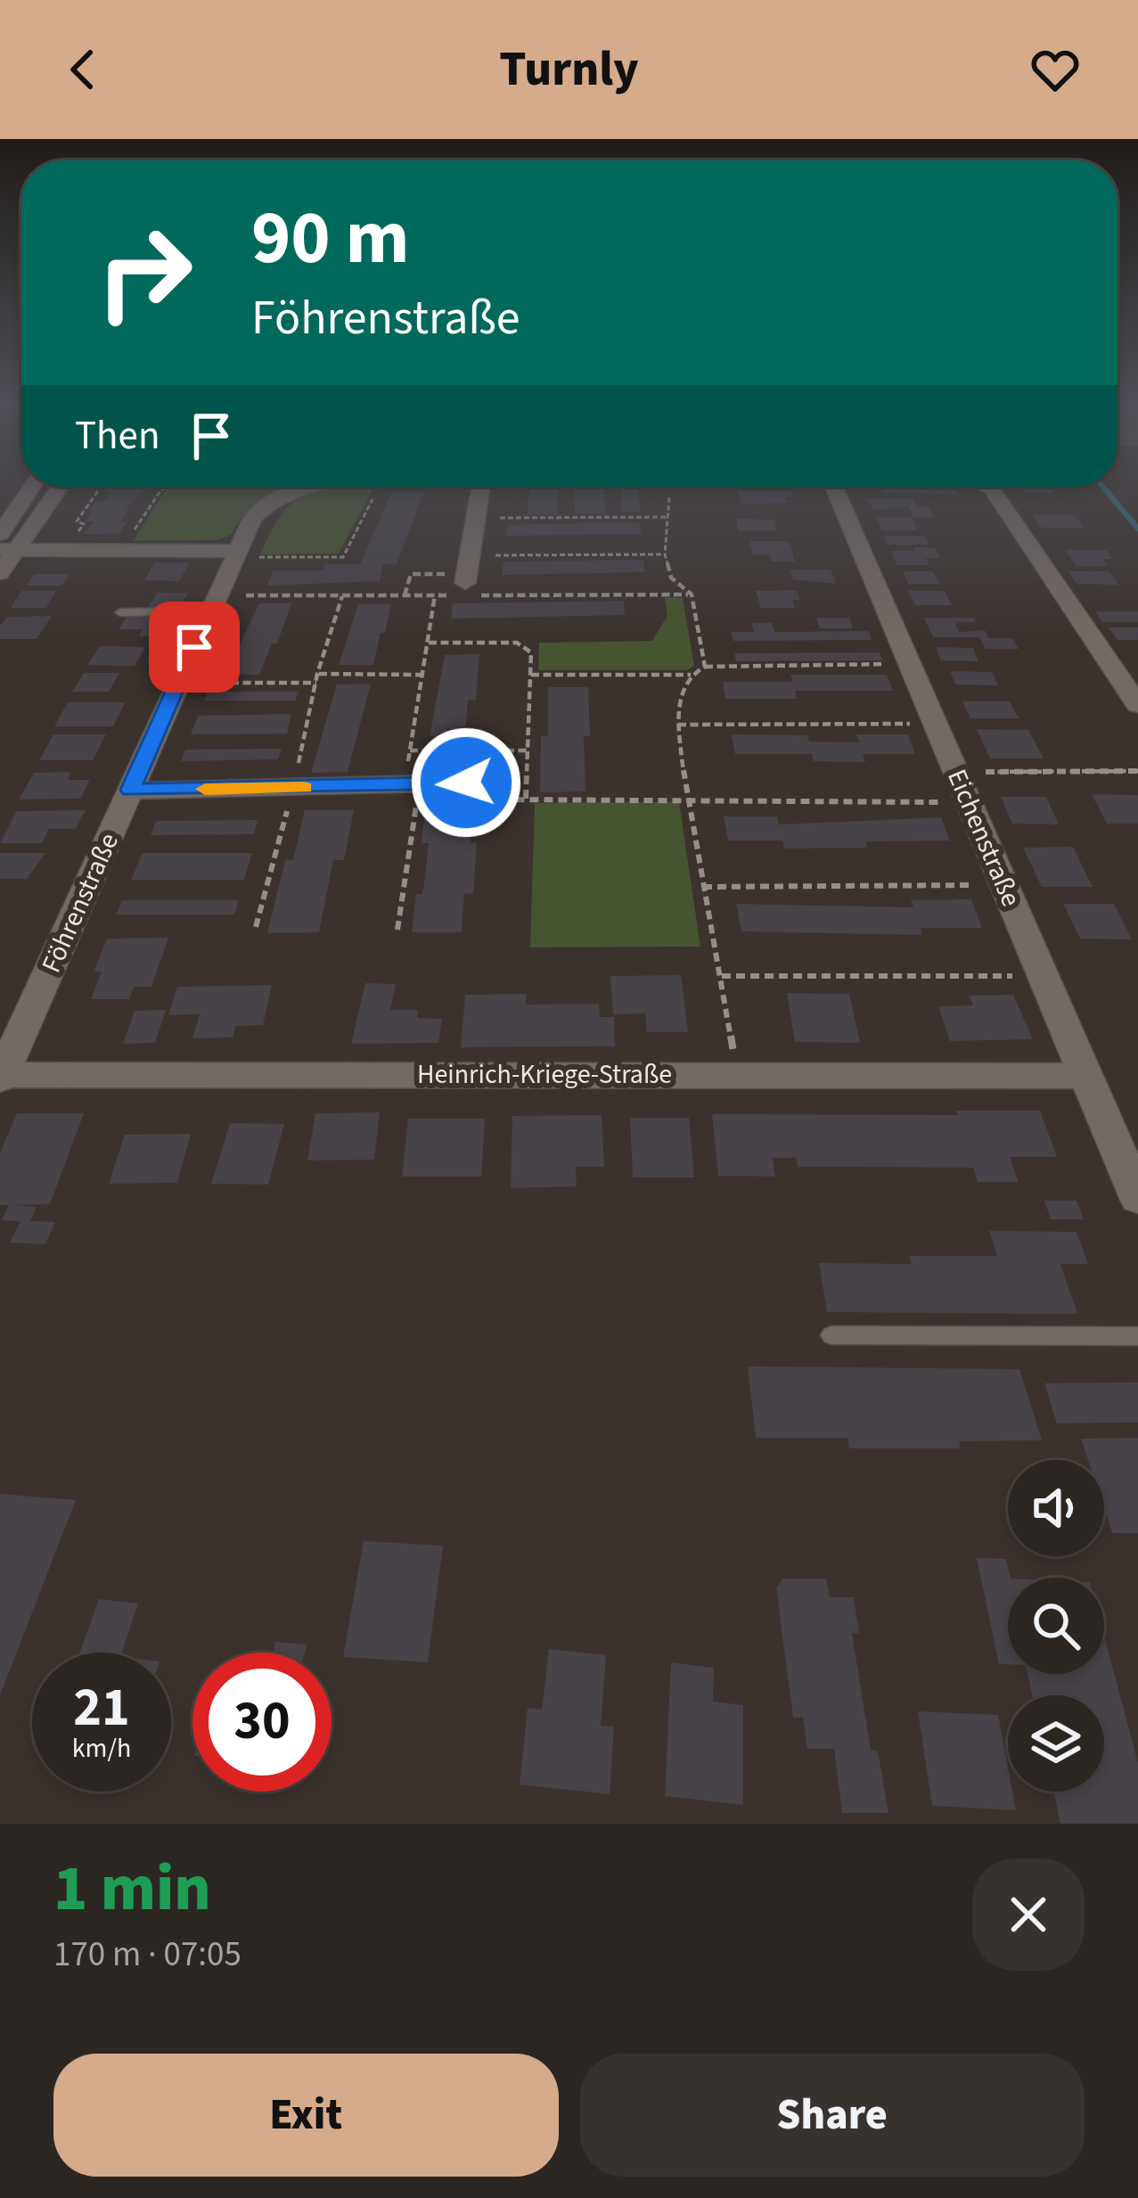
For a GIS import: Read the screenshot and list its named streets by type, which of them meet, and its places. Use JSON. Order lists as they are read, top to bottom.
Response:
{
  "streets": {
    "street": ["Eichenstraße", "Föhrenstraße", "Heinrich-Kriege-Straße"]
  },
  "crossings": [
    ["Eichenstraße", "Heinrich-Kriege-Straße"],
    ["Föhrenstraße", "Heinrich-Kriege-Straße"]
  ],
  "page": {
    "header": "Turnly",
    "turn": ["90 m", "Föhrenstraße"],
    "then": "Then",
    "speed": "21 km/h",
    "limit": "30",
    "heading": ["1 min", "170 m · 07:05"],
    "buttons": ["Exit", "Share"]
  }
}
